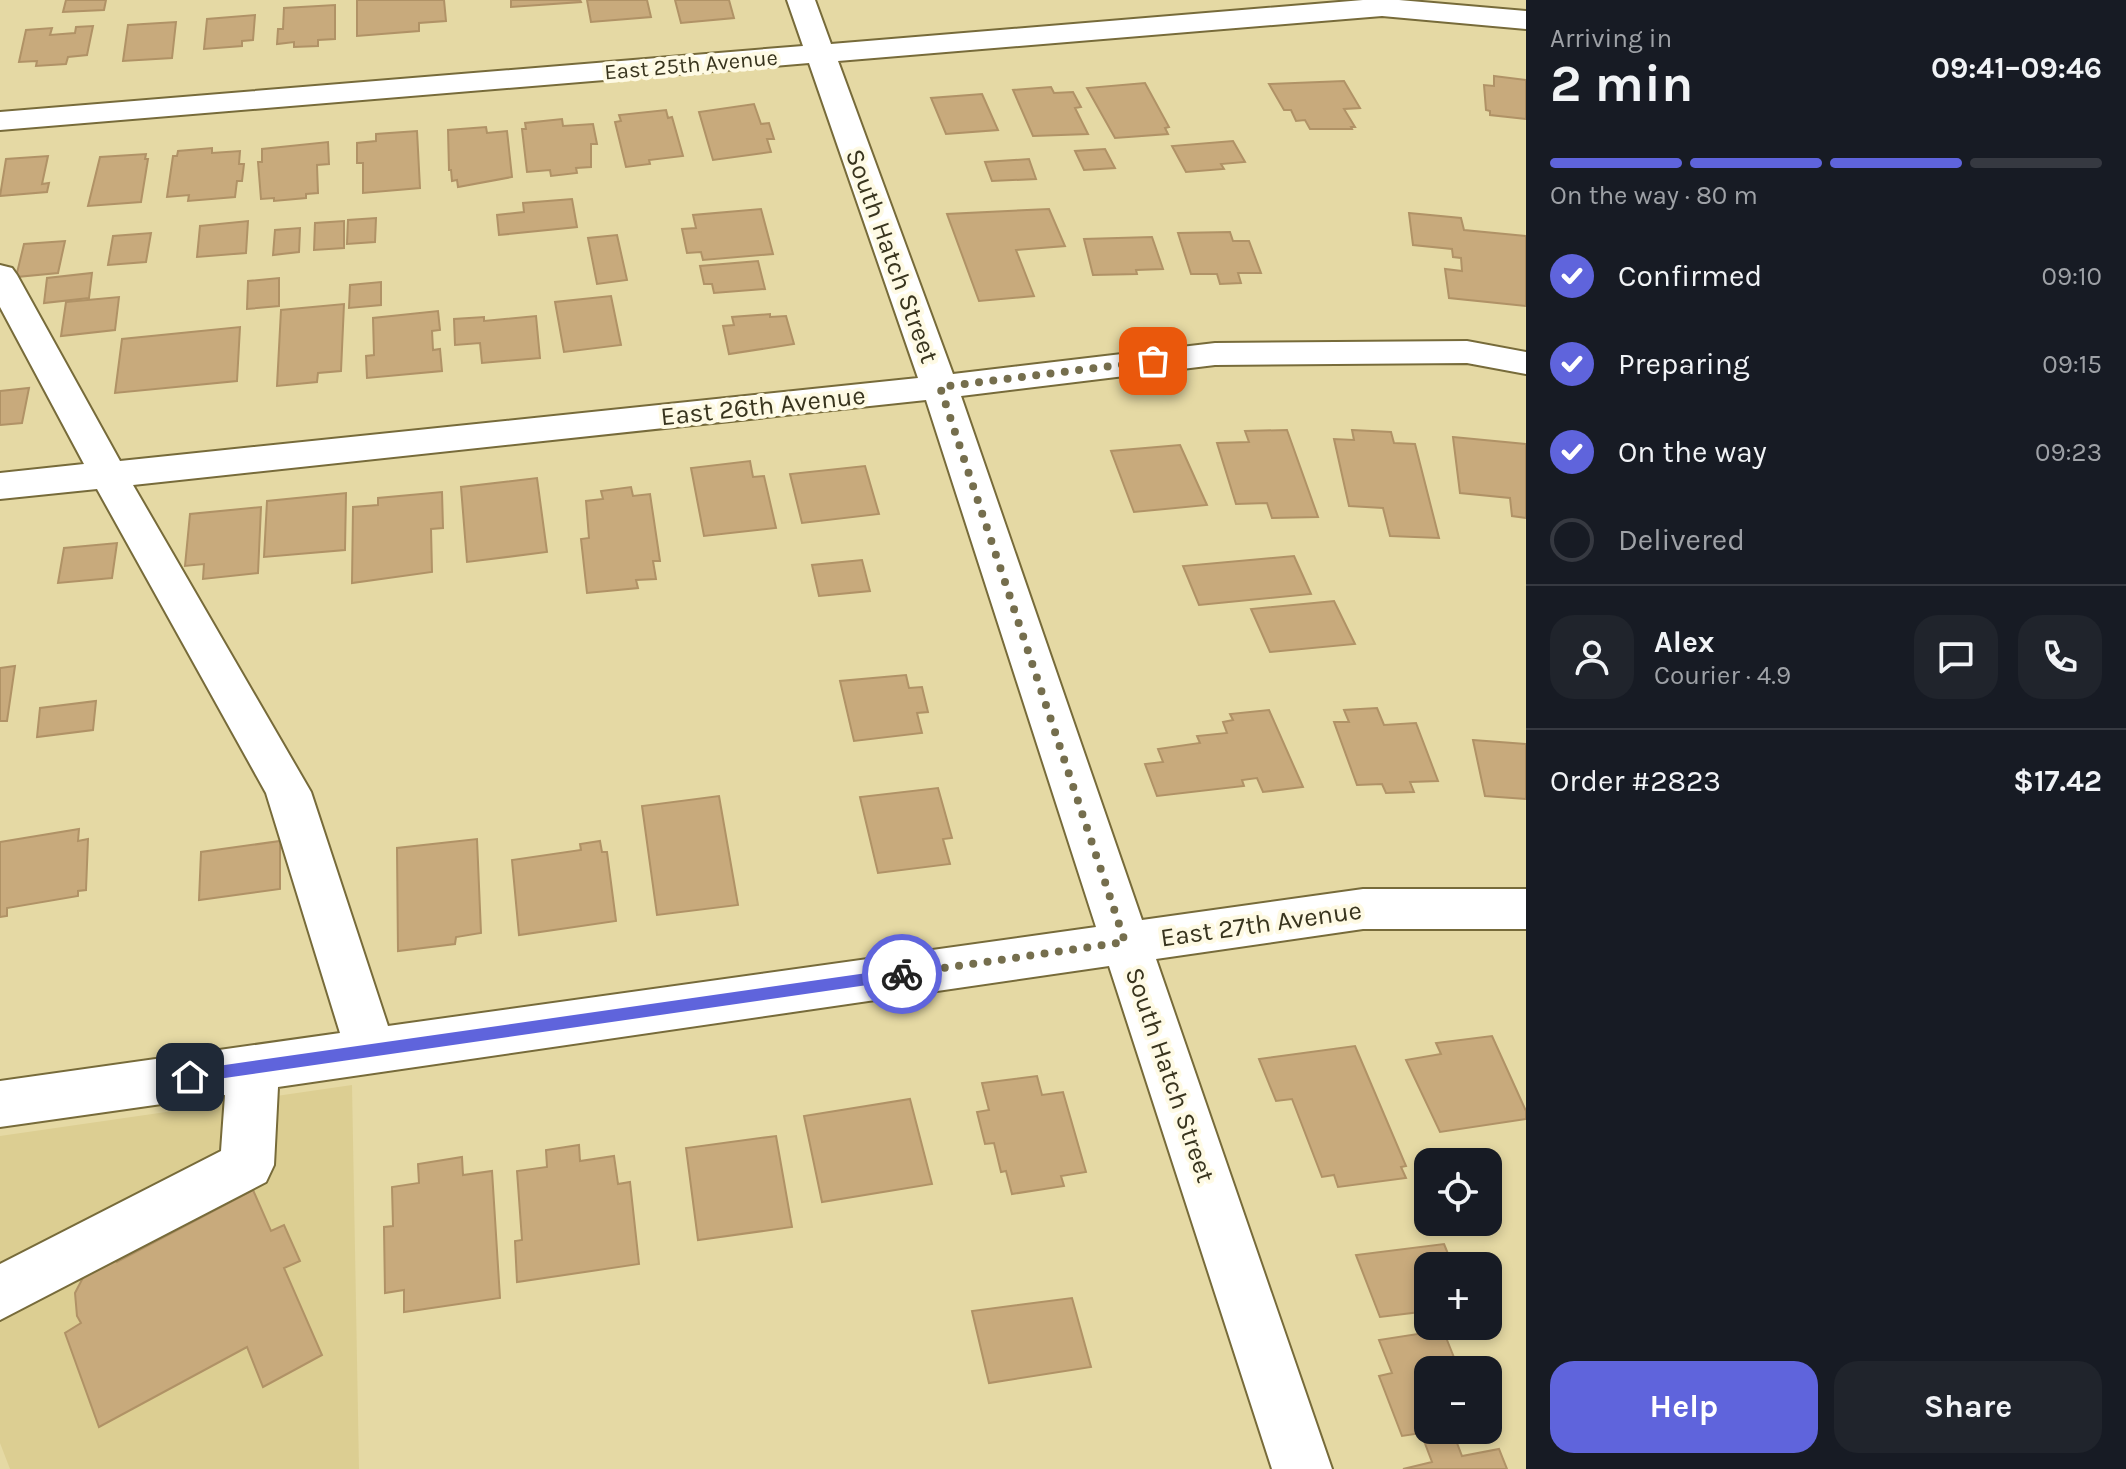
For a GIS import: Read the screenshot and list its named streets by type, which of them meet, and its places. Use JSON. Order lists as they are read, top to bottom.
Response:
{
  "streets": {
    "street": [
      "East 25th Avenue",
      "South Hatch Street",
      "East 26th Avenue",
      "East 27th Avenue"
    ]
  },
  "crossings": [
    ["East 25th Avenue", "South Hatch Street"],
    ["South Hatch Street", "East 26th Avenue"],
    ["South Hatch Street", "East 27th Avenue"]
  ],
  "page": {
    "heading": ["2 min", "Arriving in", "09:41–09:46"],
    "panel": [
      "Alex",
      "Courier · 4.9",
      "Order #2823",
      "$17.42"
    ],
    "bar": "On the way · 80 m",
    "list": [
      ["Confirmed", "09:10"],
      ["Preparing", "09:15"],
      ["On the way", "09:23"],
      "Delivered"
    ],
    "map_buttons": ["+", "−"],
    "buttons": ["Help", "Share"]
  }
}
